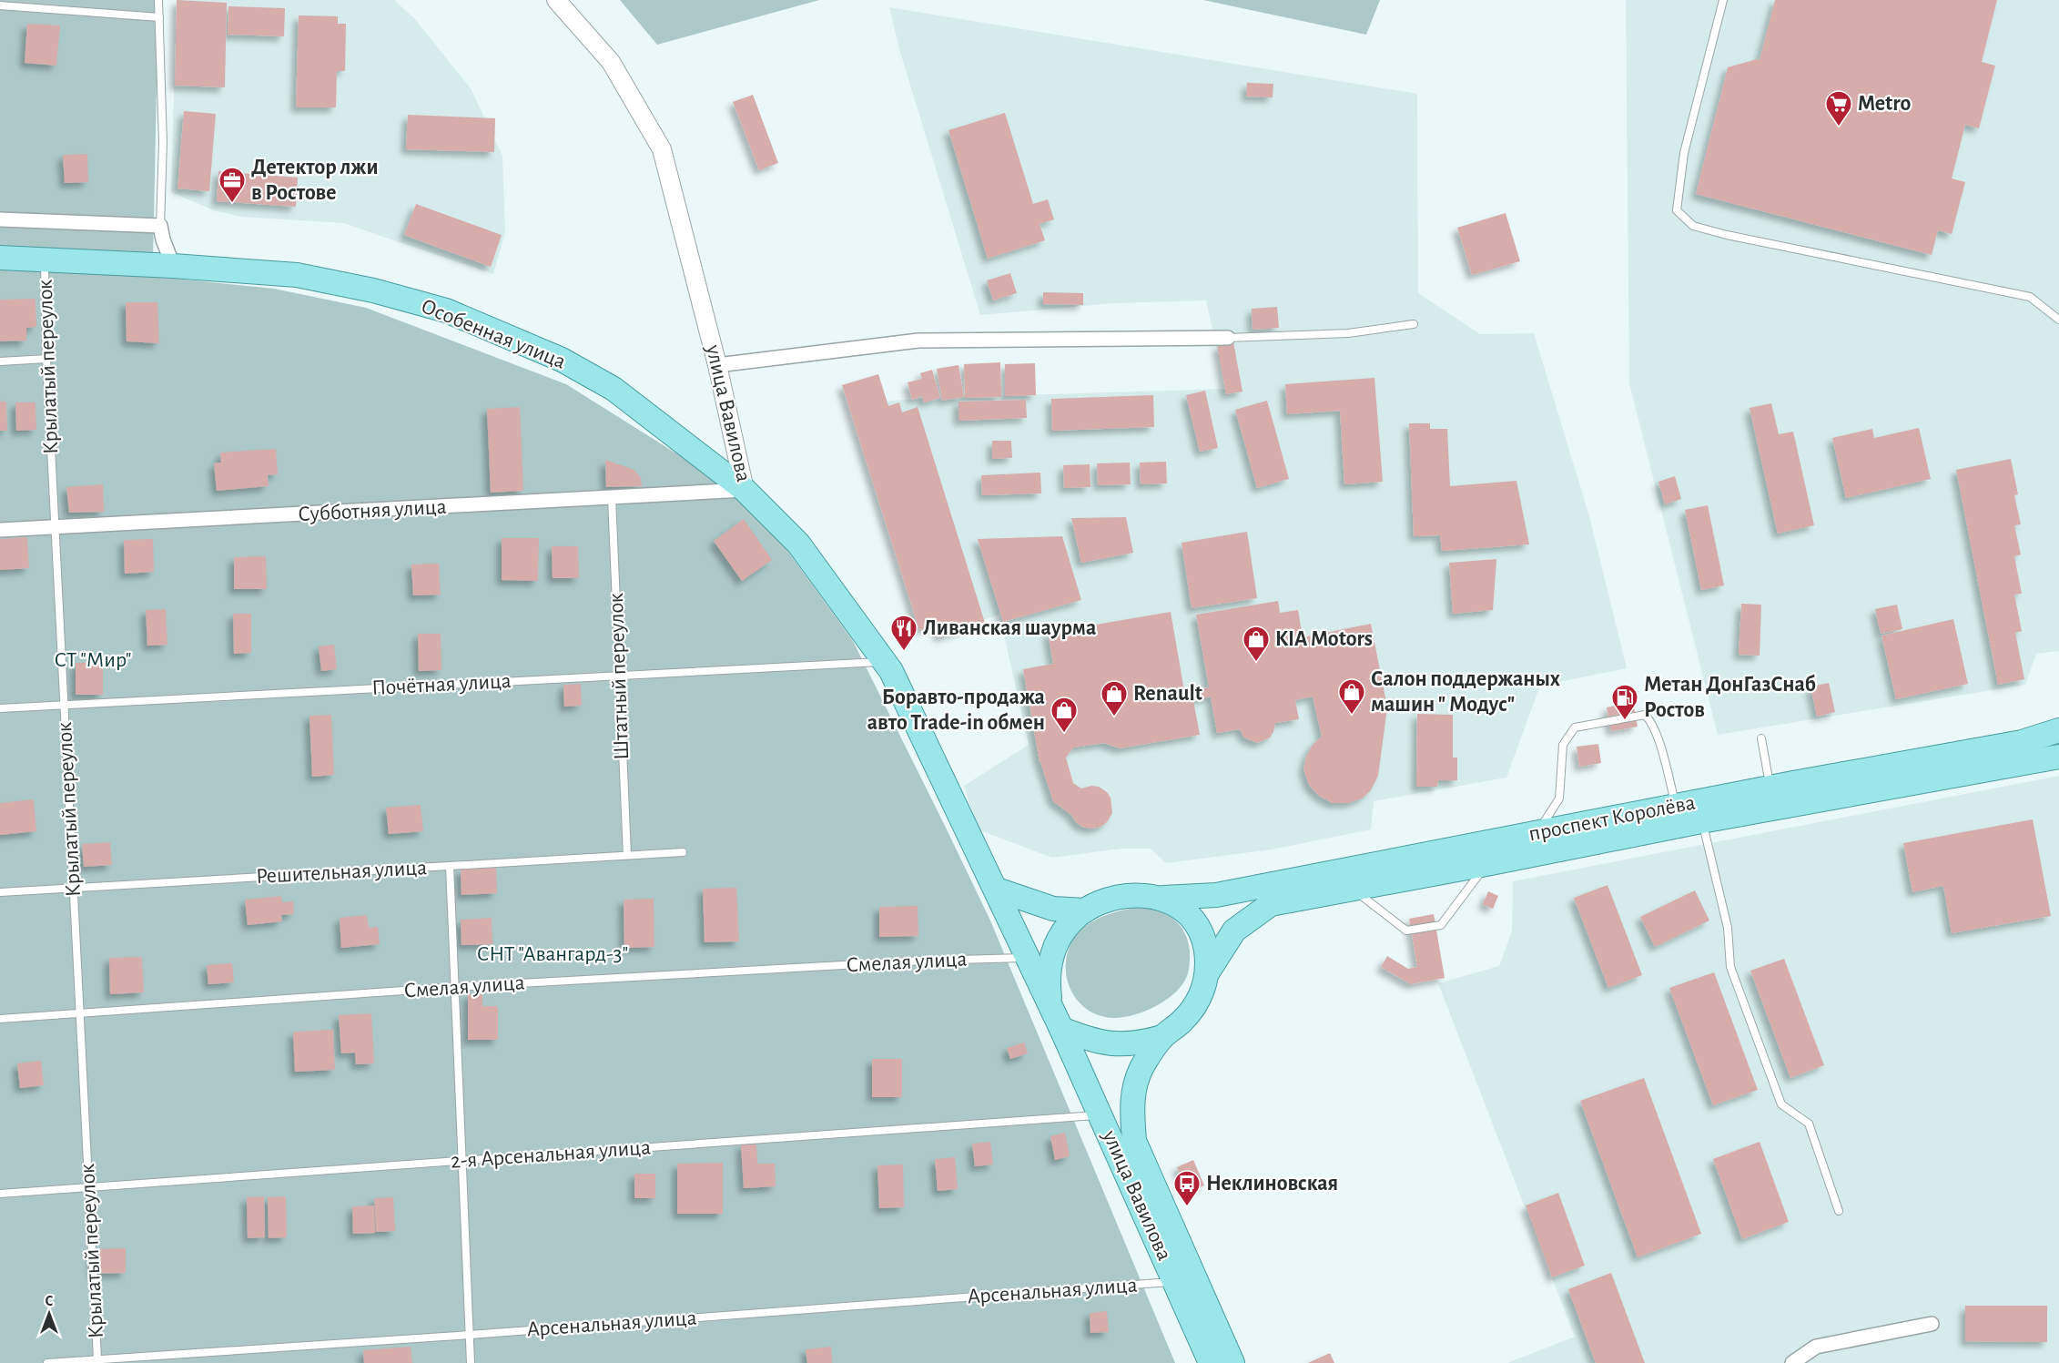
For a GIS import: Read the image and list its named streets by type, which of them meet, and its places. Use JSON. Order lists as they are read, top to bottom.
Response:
{
  "streets": {
    "main road": ["Особенная улица", "улица Вавилова", "проспект Королёва"],
    "street": ["Субботняя улица"],
    "lane": [
      "Крылатый переулок",
      "Штатный переулок",
      "Почётная улица",
      "Решительная улица",
      "Смелая улица",
      "2-я Арсенальная улица",
      "Арсенальная улица"
    ]
  },
  "crossings": [
    ["Особенная улица", "Крылатый переулок"],
    ["Особенная улица", "улица Вавилова"],
    ["Особенная улица", "Субботняя улица"],
    ["Крылатый переулок", "Субботняя улица"],
    ["Крылатый переулок", "Почётная улица"],
    ["Крылатый переулок", "Решительная улица"],
    ["Крылатый переулок", "Смелая улица"],
    ["Крылатый переулок", "2-я Арсенальная улица"],
    ["Крылатый переулок", "Арсенальная улица"],
    ["улица Вавилова", "Субботняя улица"],
    ["улица Вавилова", "Почётная улица"],
    ["улица Вавилова", "проспект Королёва"],
    ["улица Вавилова", "Смелая улица"],
    ["улица Вавилова", "2-я Арсенальная улица"],
    ["улица Вавилова", "Арсенальная улица"],
    ["Субботняя улица", "Штатный переулок"],
    ["Штатный переулок", "Почётная улица"],
    ["Штатный переулок", "Решительная улица"]
  ],
  "parks": ["СТ \"Мир\"", "СНТ \"Авангард-3\""],
  "places": {
    "supermarket": ["Metro"],
    "office": ["Детектор лжи в Ростове"],
    "restaurant": ["Ливанская шаурма"],
    "shop": [
      "KIA Motors",
      "Салон поддержаных машин \" Модус\"",
      "Renault",
      "Боравто-продажа авто Trade-in обмен"
    ],
    "fuel station": ["Метан ДонГазСнаб Ростов"],
    "bus stop": ["Неклиновская"]
  },
  "north": "top"
}
